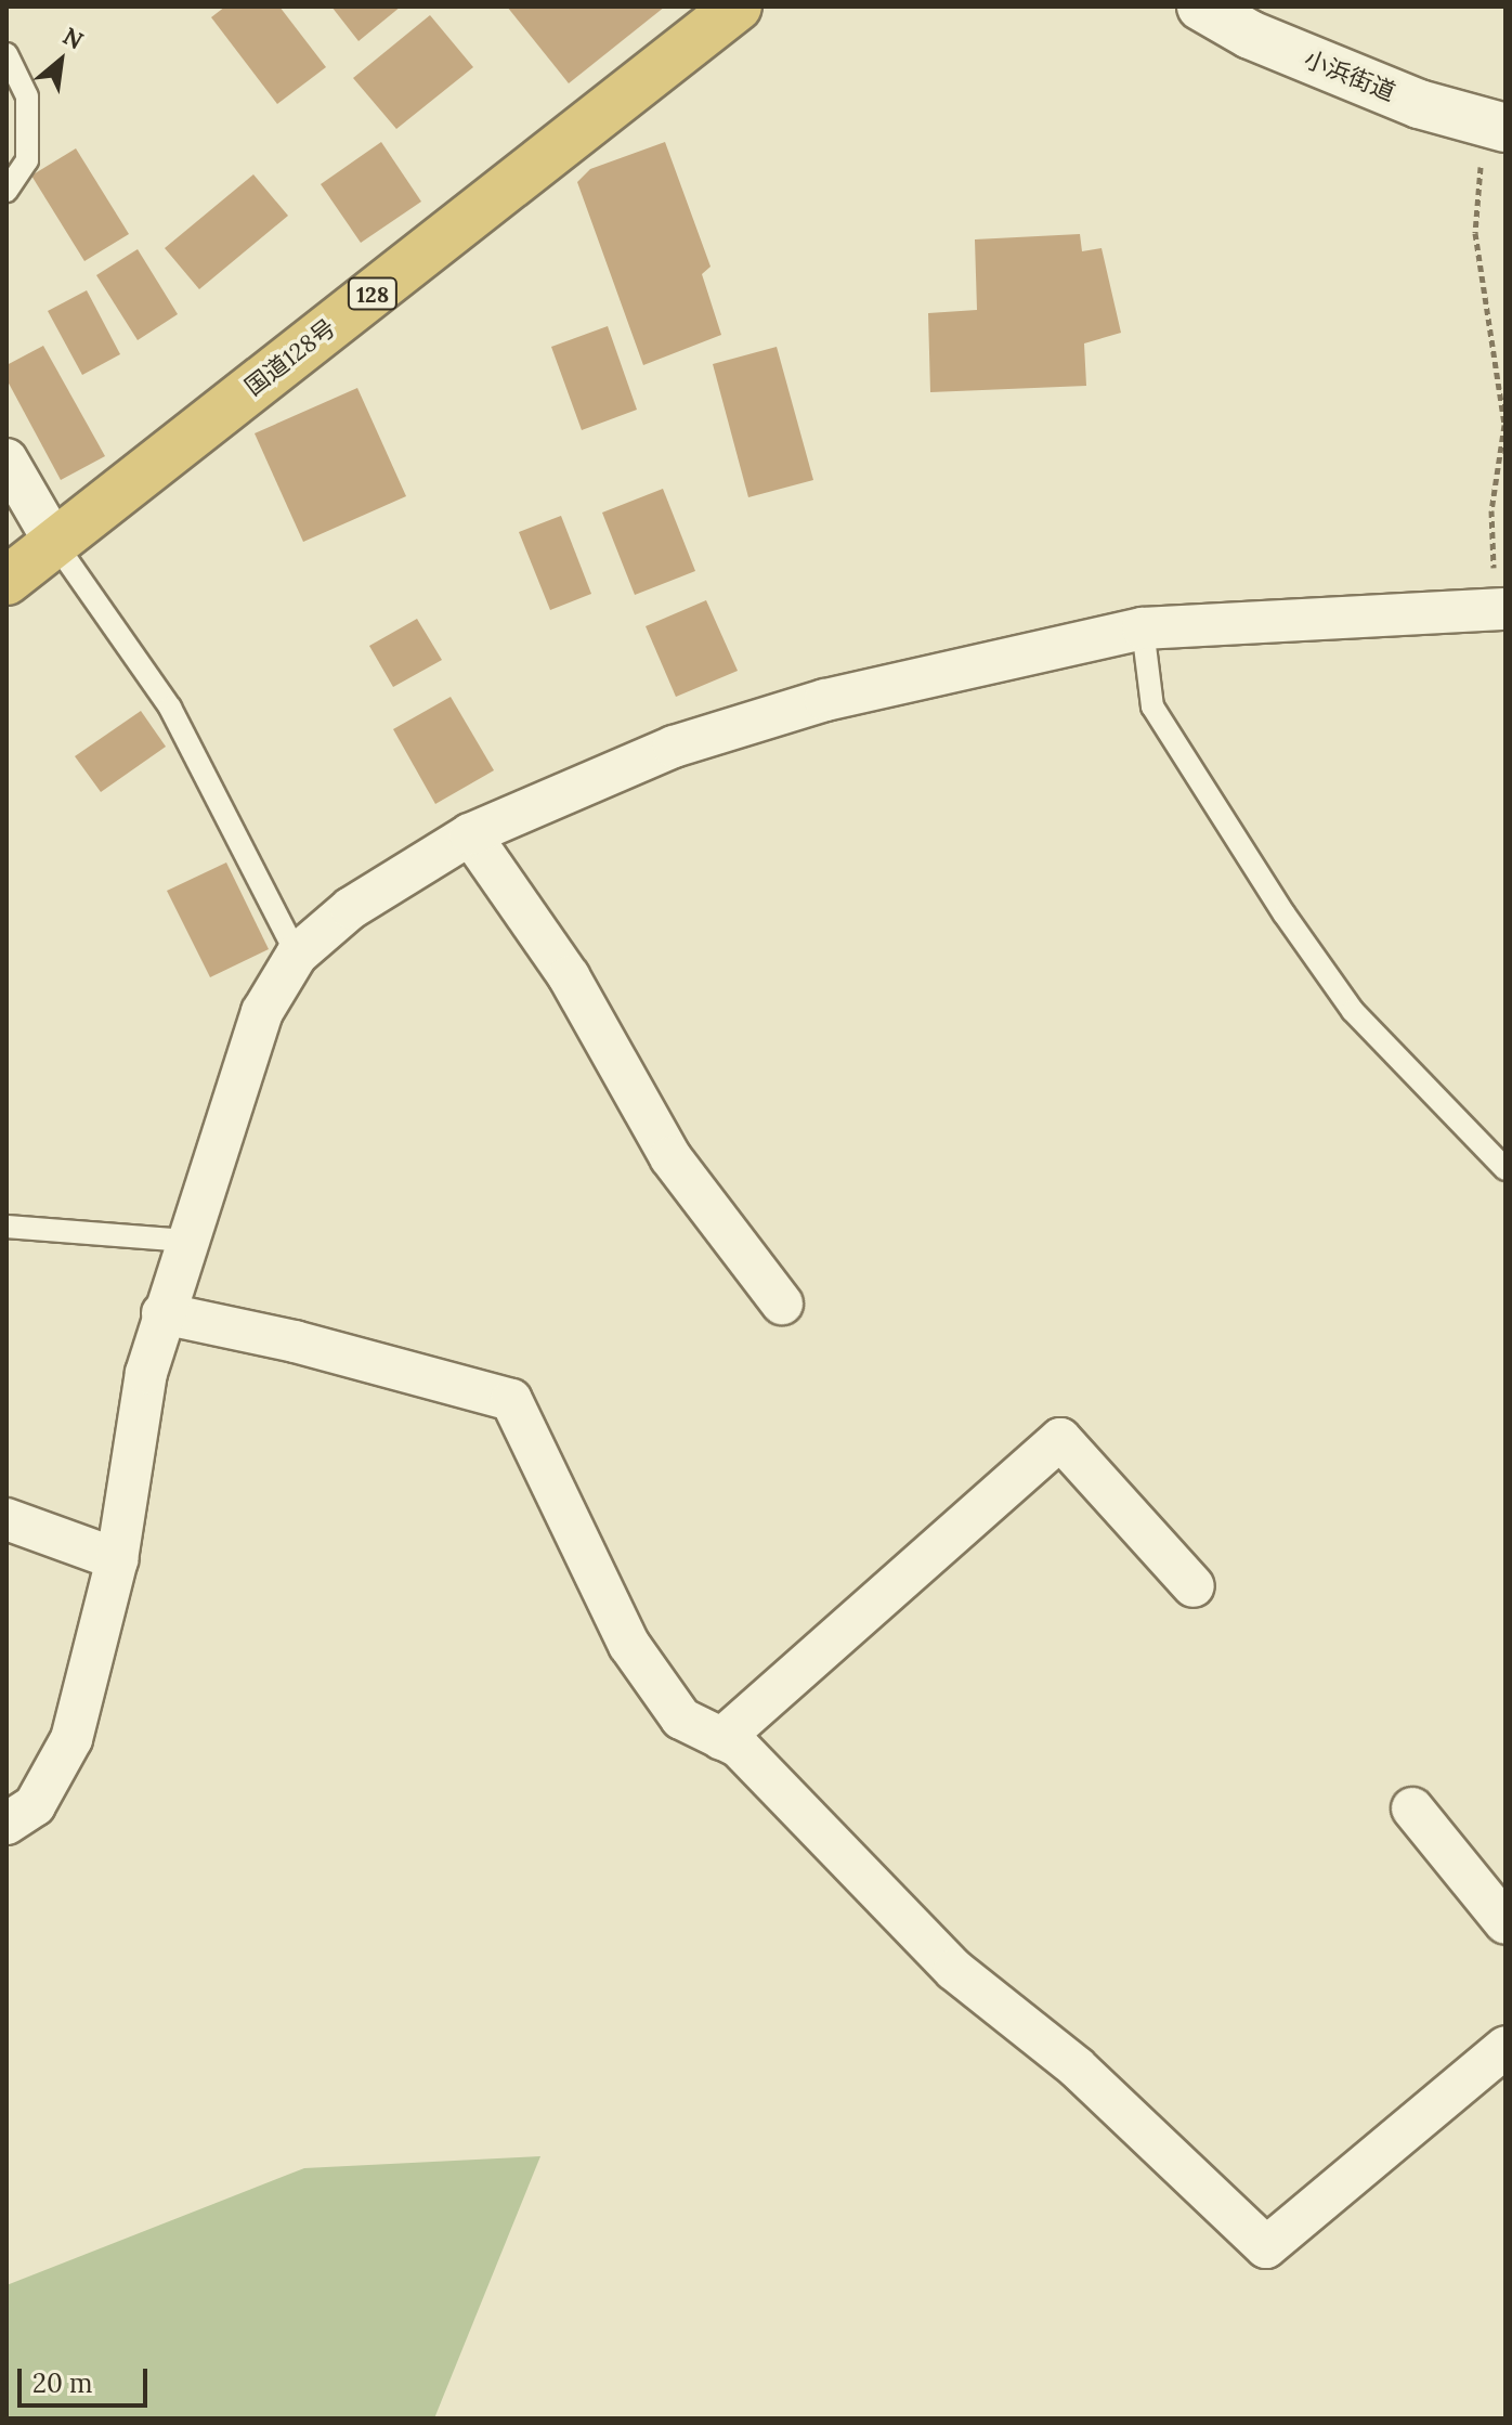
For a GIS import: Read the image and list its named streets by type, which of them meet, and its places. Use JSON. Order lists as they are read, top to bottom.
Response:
{
  "streets": {
    "highway": ["128", "国道128号"],
    "main road": ["小浜街道"]
  },
  "scale_bar": "20 m",
  "north": "top right"
}
